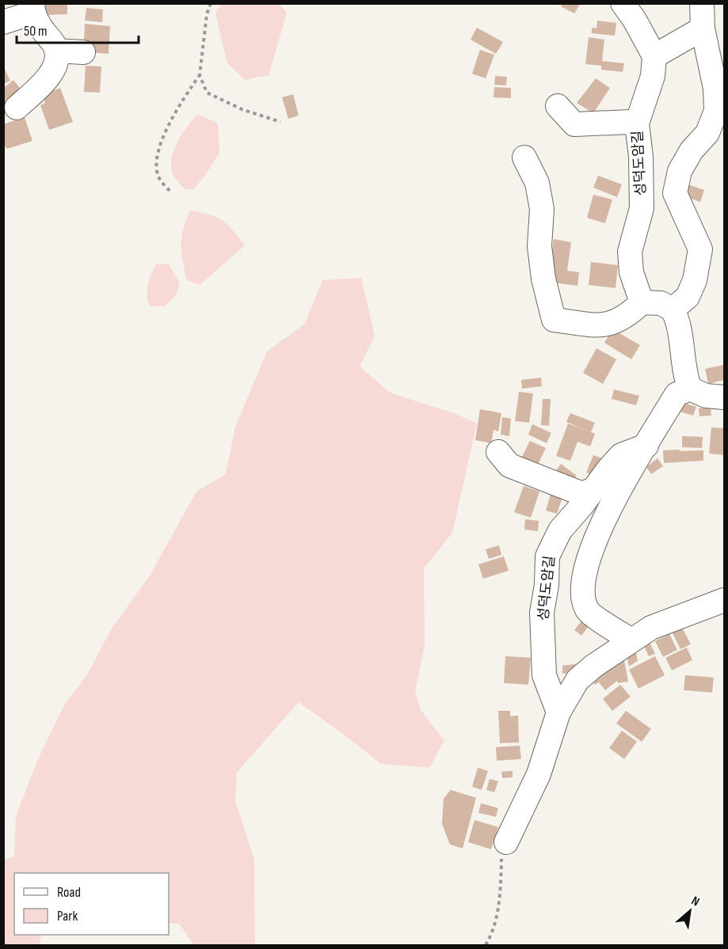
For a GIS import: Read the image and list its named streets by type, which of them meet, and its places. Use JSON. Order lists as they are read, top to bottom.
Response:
{
  "streets": {
    "street": ["성덕도암길"]
  },
  "legend": ["Road", "Park"],
  "scale_bar": "50 m",
  "north": "top right"
}
